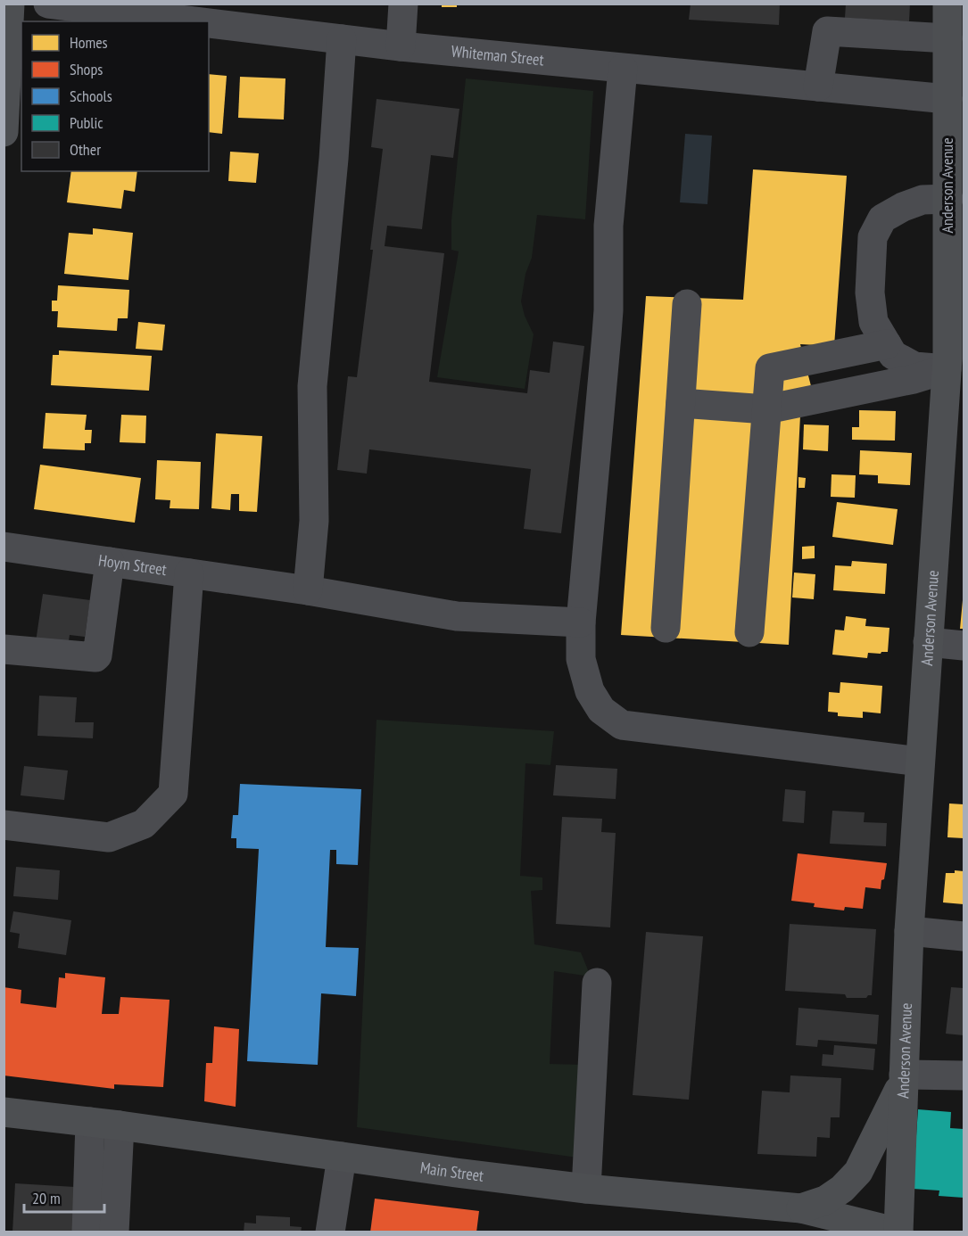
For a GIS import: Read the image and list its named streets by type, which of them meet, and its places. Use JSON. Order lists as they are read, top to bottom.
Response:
{
  "streets": {
    "main road": ["Anderson Avenue", "Main Street"],
    "street": ["Whiteman Street", "Hoym Street"]
  },
  "crossings": [
    ["Whiteman Street", "Anderson Avenue"],
    ["Anderson Avenue", "Main Street"]
  ],
  "legend": [
    "Homes",
    "Shops",
    "Schools",
    "Public",
    "Other"
  ],
  "scale_bar": "20 m"
}
